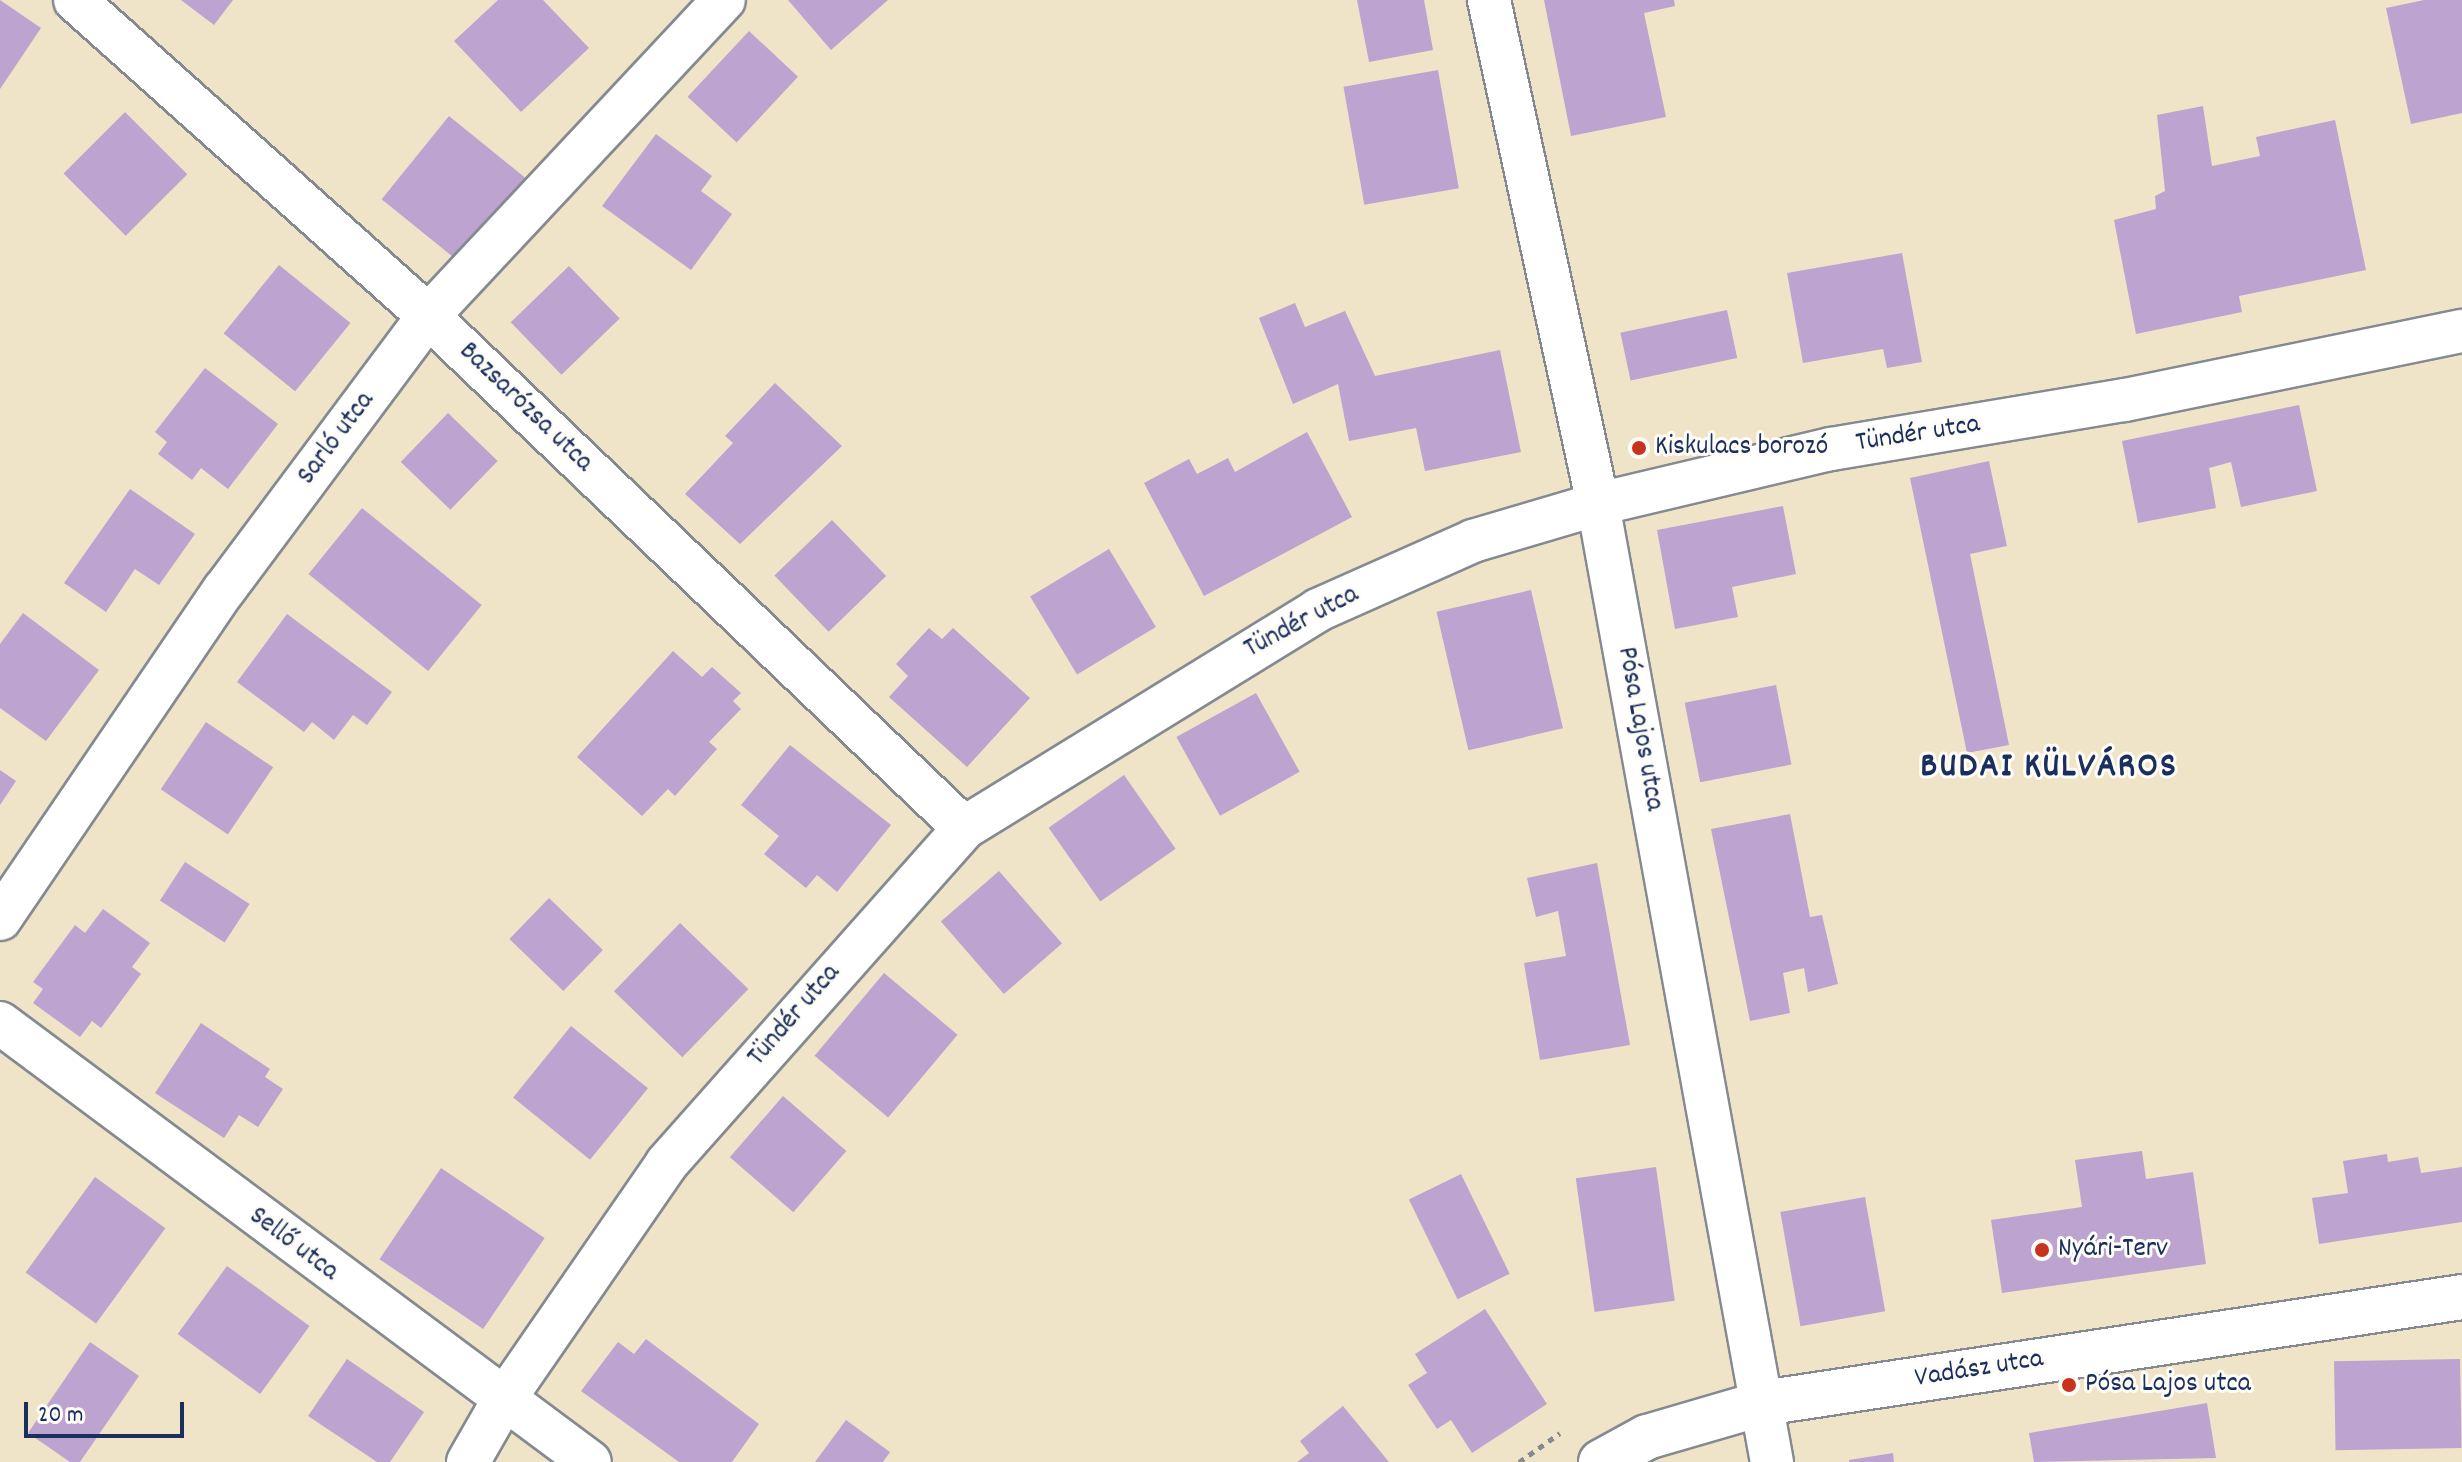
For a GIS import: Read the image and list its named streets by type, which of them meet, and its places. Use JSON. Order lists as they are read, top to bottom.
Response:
{
  "streets": {
    "street": [
      "Bazsarózsa utca",
      "Tündér utca",
      "Sarló utca",
      "Pósa Lajos utca",
      "Sellő utca",
      "Vadász utca"
    ]
  },
  "crossings": [
    ["Bazsarózsa utca", "Tündér utca"],
    ["Bazsarózsa utca", "Sarló utca"],
    ["Tündér utca", "Pósa Lajos utca"],
    ["Tündér utca", "Sellő utca"],
    ["Pósa Lajos utca", "Vadász utca"]
  ],
  "districts": ["BUDAI KÜLVÁROS"],
  "places": ["Kiskulacs borozó", "Nyári-Terv", "Pósa Lajos utca"],
  "scale_bar": "20 m"
}
